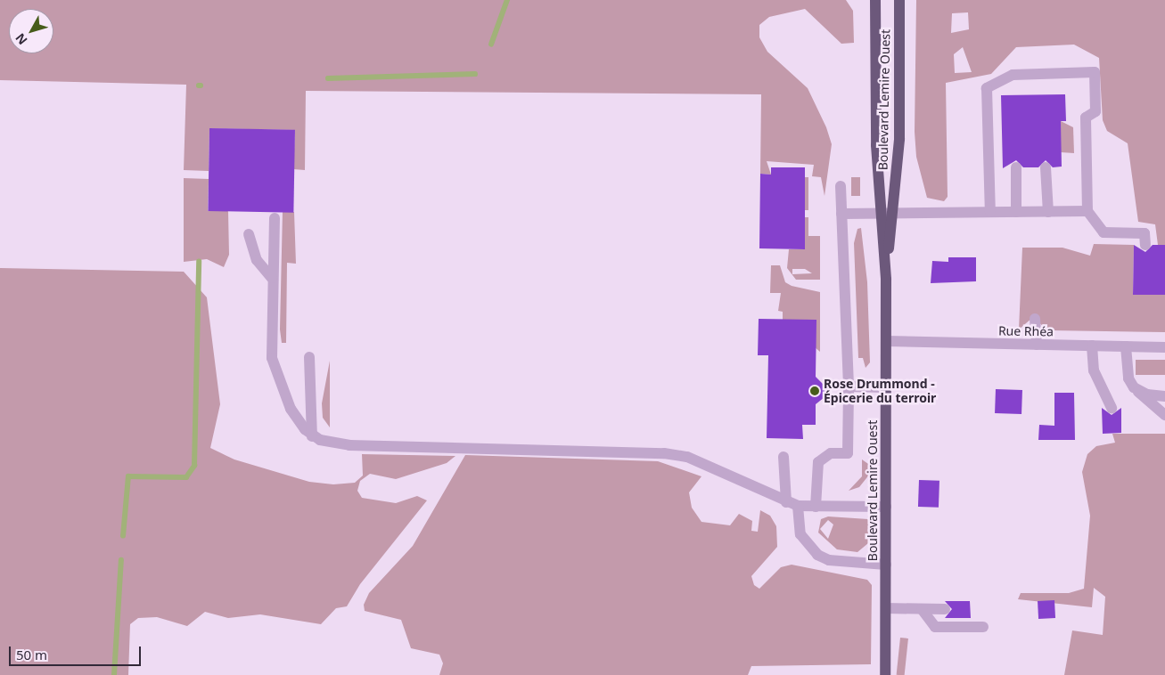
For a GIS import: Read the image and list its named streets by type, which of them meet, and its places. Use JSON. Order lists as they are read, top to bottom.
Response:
{
  "streets": {
    "main road": ["Boulevard Lemire Ouest"],
    "street": ["Rue Rhéa"]
  },
  "crossings": [
    ["Boulevard Lemire Ouest", "Rue Rhéa"]
  ],
  "places": ["Rose Drummond - Épicerie du terroir"],
  "scale_bar": "50 m",
  "north": "bottom left"
}
